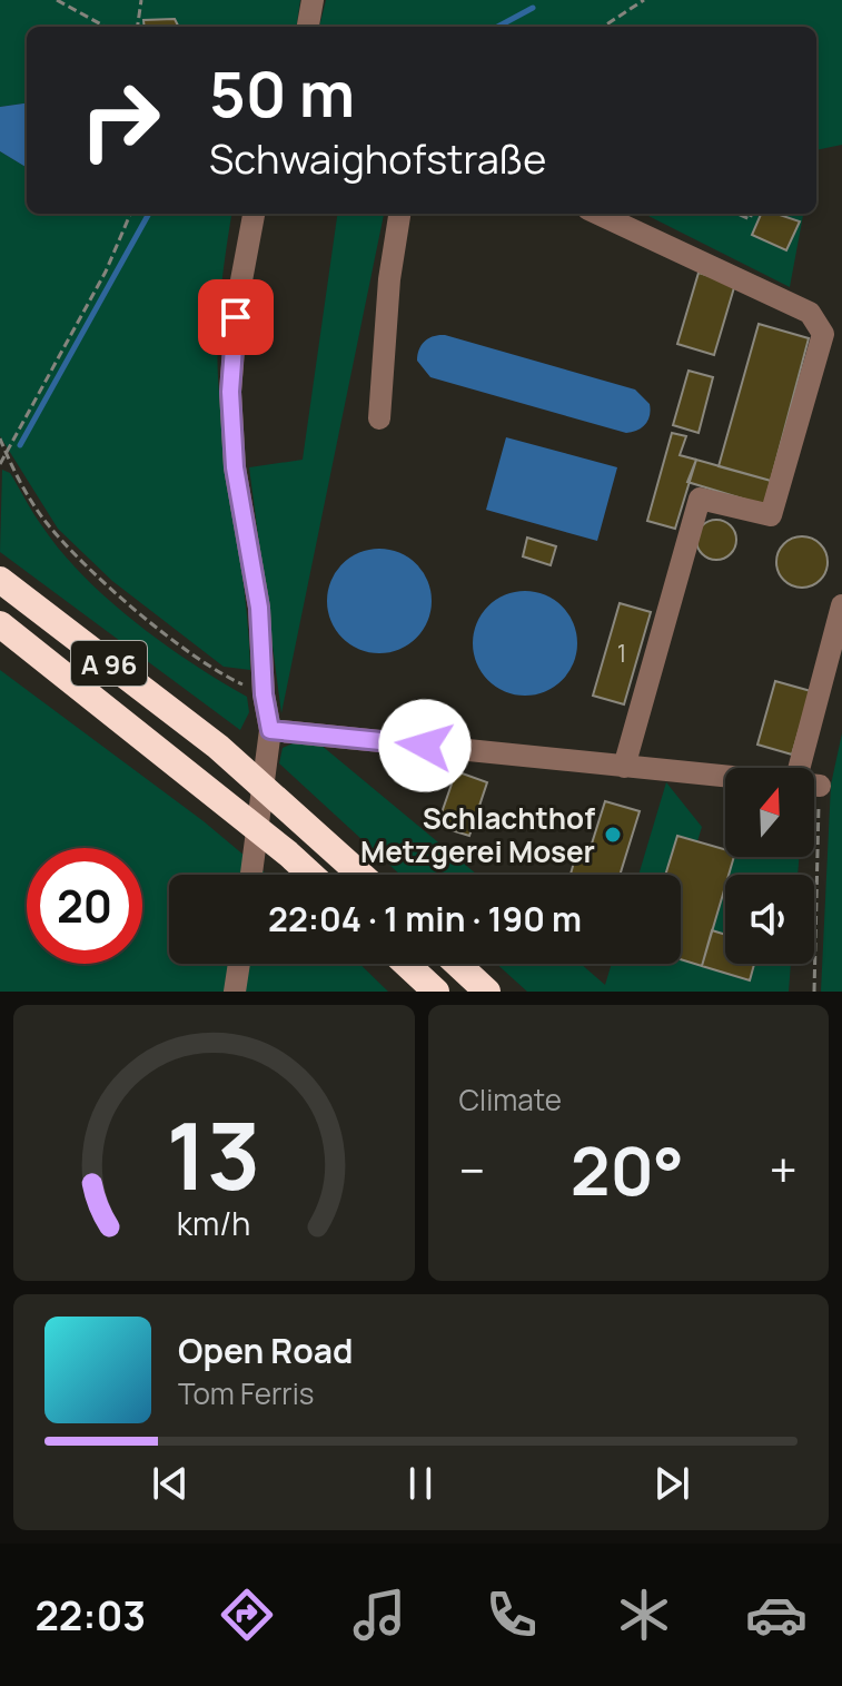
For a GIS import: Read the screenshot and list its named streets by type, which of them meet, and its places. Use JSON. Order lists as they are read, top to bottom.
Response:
{
  "streets": {
    "highway": ["A 96"]
  },
  "places": ["Schlachthof Metzgerei Moser"],
  "house_numbers": ["1"],
  "north": "top",
  "page": {
    "turn": ["50 m", "Schwaighofstraße"],
    "limit": "20",
    "trip": "22:04 · 1 min · 190 m",
    "tile": "Climate",
    "heat": ["−", "20°", "+"],
    "song": ["Open Road", "Tom Ferris"],
    "tabs": "22:03",
    "gauge": ["13", "km/h"]
  }
}
